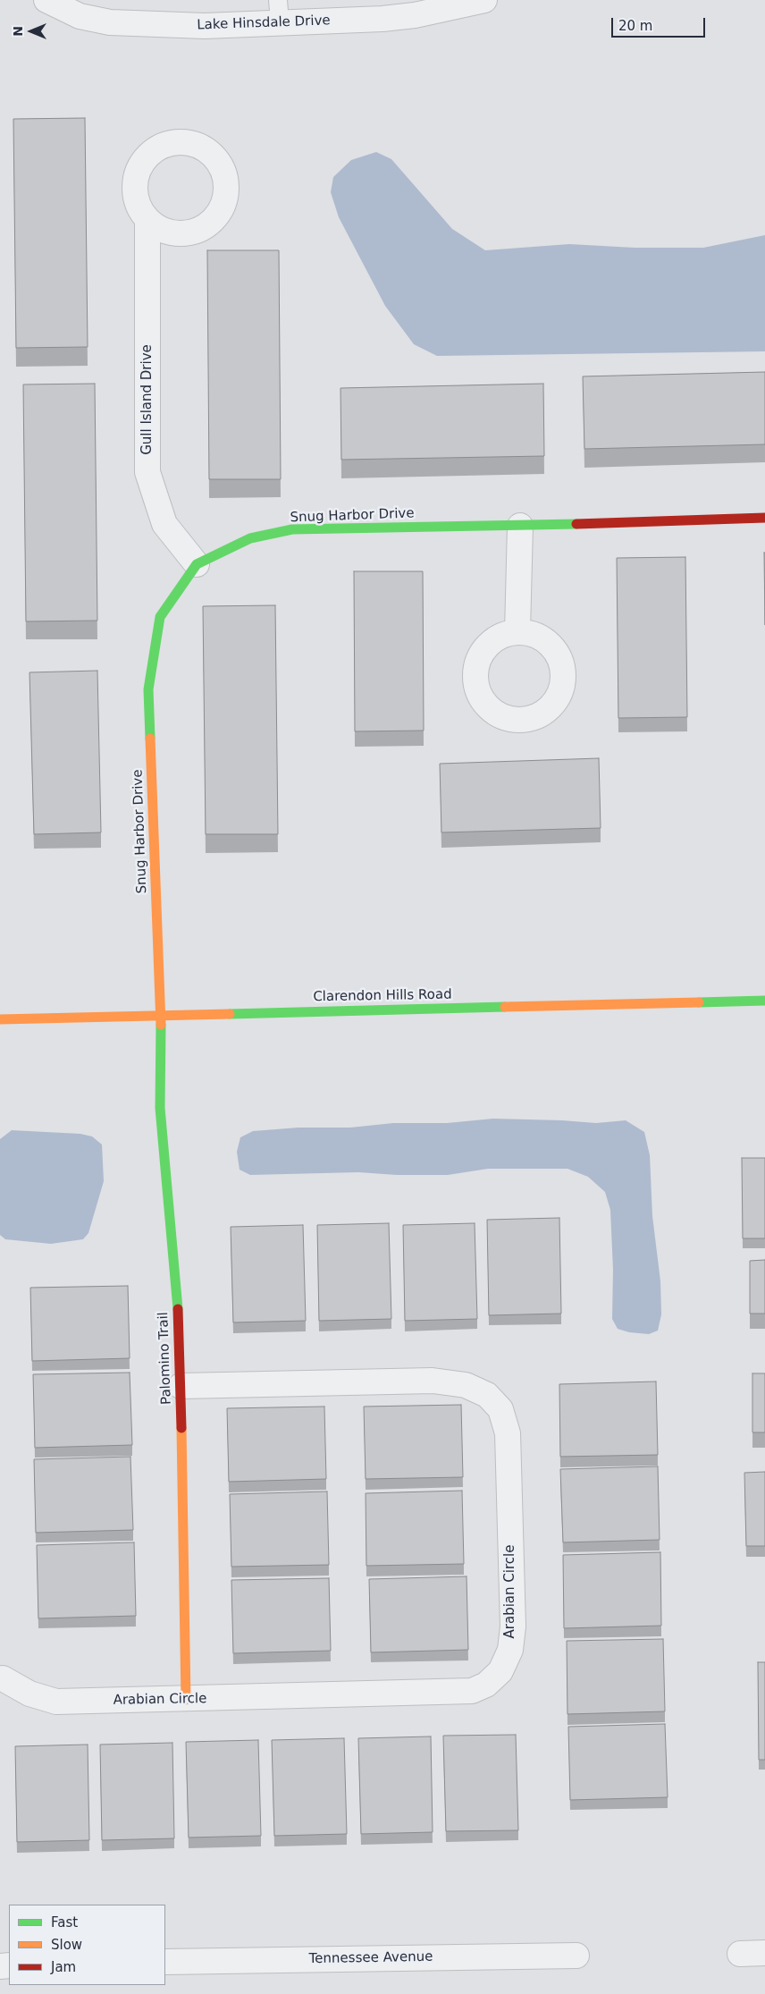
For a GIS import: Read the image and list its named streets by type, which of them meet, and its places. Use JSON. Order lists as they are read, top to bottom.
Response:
{
  "streets": {
    "street": [
      "Lake Hinsdale Drive",
      "Gull Island Drive",
      "Snug Harbor Drive",
      "Clarendon Hills Road",
      "Palomino Trail",
      "Arabian Circle",
      "Tennessee Avenue"
    ]
  },
  "crossings": [
    ["Gull Island Drive", "Snug Harbor Drive"],
    ["Snug Harbor Drive", "Clarendon Hills Road"],
    ["Snug Harbor Drive", "Palomino Trail"],
    ["Clarendon Hills Road", "Palomino Trail"],
    ["Palomino Trail", "Arabian Circle"]
  ],
  "legend": ["Fast", "Slow", "Jam"],
  "scale_bar": "20 m",
  "north": "left"
}
